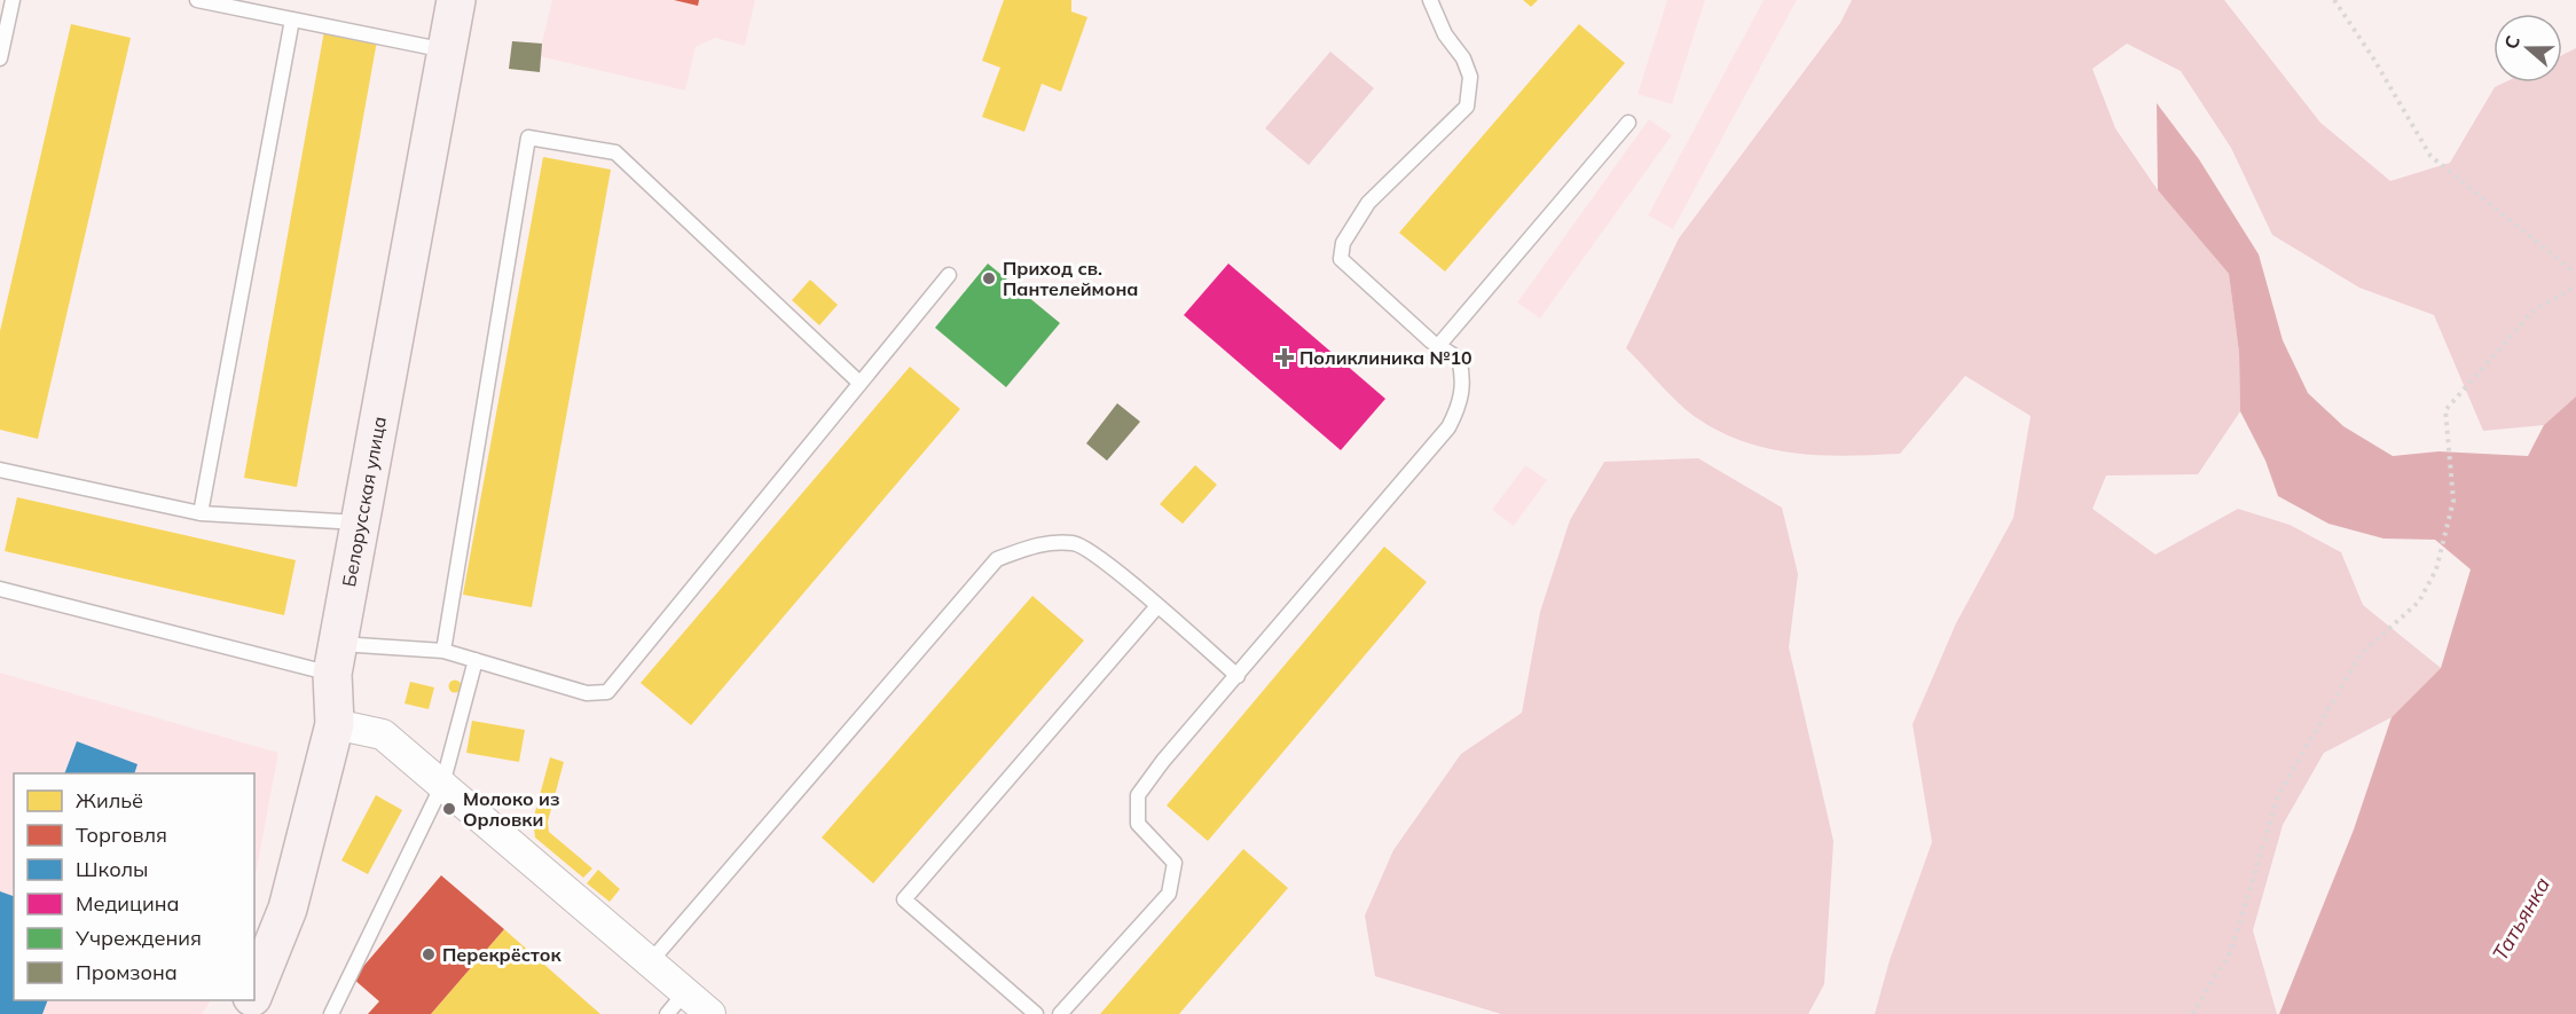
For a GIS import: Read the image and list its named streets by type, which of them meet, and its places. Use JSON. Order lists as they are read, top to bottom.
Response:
{
  "streets": {
    "main road": ["Белорусская улица"]
  },
  "water": ["Татьянка"],
  "places": {
    "other": ["Приход св. Пантелеймона", "Молоко из Орловки", "Перекрёсток"],
    "health": ["Поликлиника №10"]
  },
  "legend": [
    "Жильё",
    "Торговля",
    "Школы",
    "Медицина",
    "Учреждения",
    "Промзона"
  ],
  "north": "left"
}
